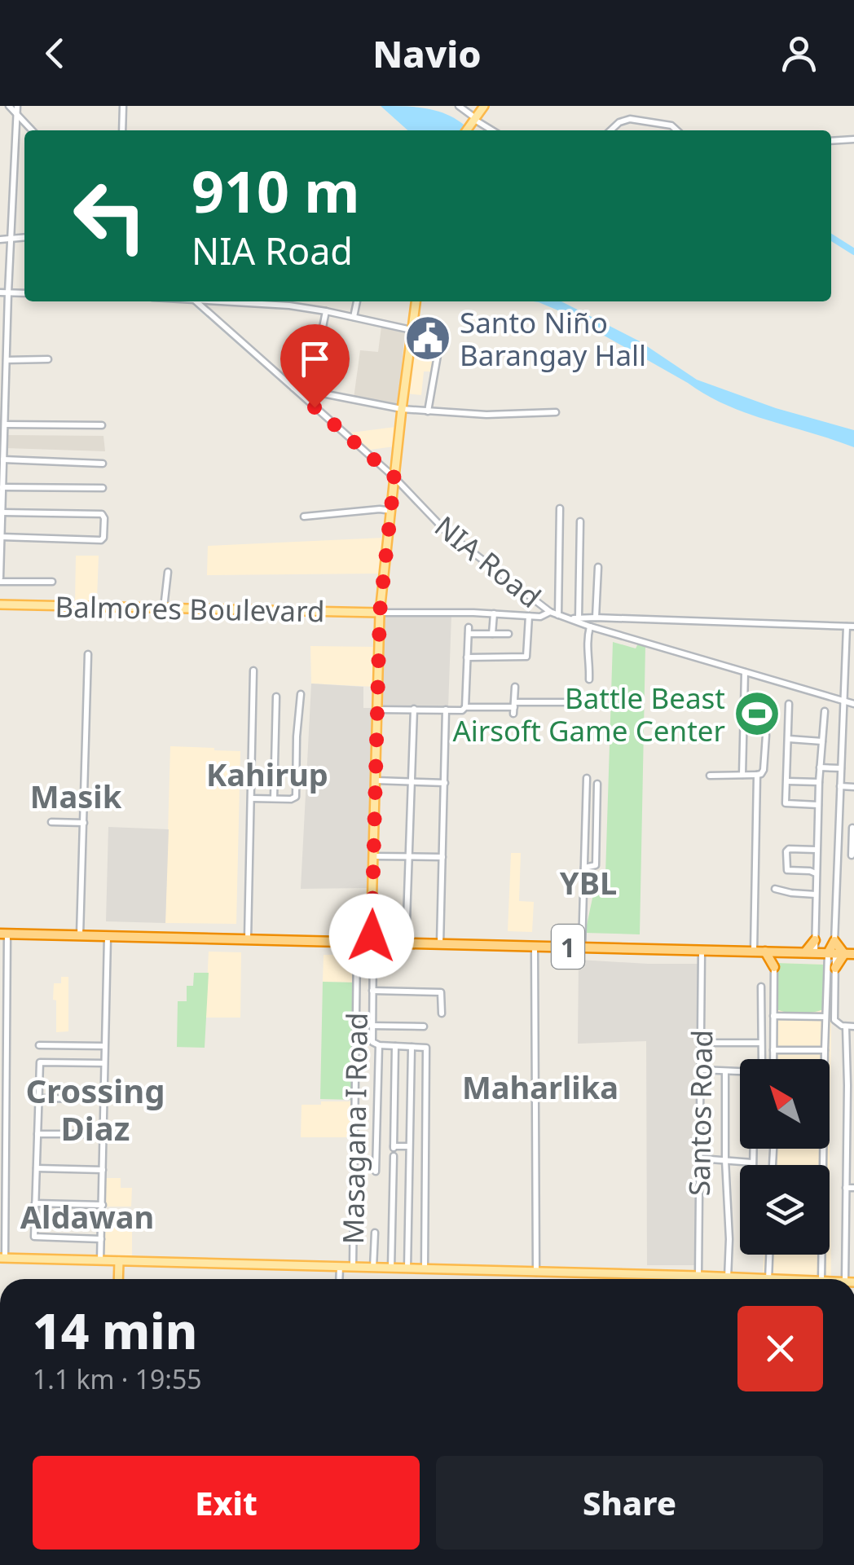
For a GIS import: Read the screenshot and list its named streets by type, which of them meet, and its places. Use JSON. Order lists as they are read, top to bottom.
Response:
{
  "streets": {
    "highway": ["1"],
    "main road": ["Balmores Boulevard"],
    "street": ["NIA Road", "Santos Road", "Masagana I Road"]
  },
  "crossings": [
    ["1", "Santos Road"],
    ["1", "Masagana I Road"]
  ],
  "districts": [
    "Kahirup",
    "Masik",
    "YBL",
    "Maharlika",
    "Crossing Diaz",
    "Aldawan"
  ],
  "places": {
    "public building": ["Santo Niño Barangay Hall"],
    "sports": ["Battle Beast Airsoft Game Center"]
  },
  "north": "top left",
  "page": {
    "header": "Navio",
    "turn": ["910 m", "NIA Road"],
    "heading": ["14 min", "1.1 km · 19:55"],
    "buttons": ["Exit", "Share"]
  }
}
